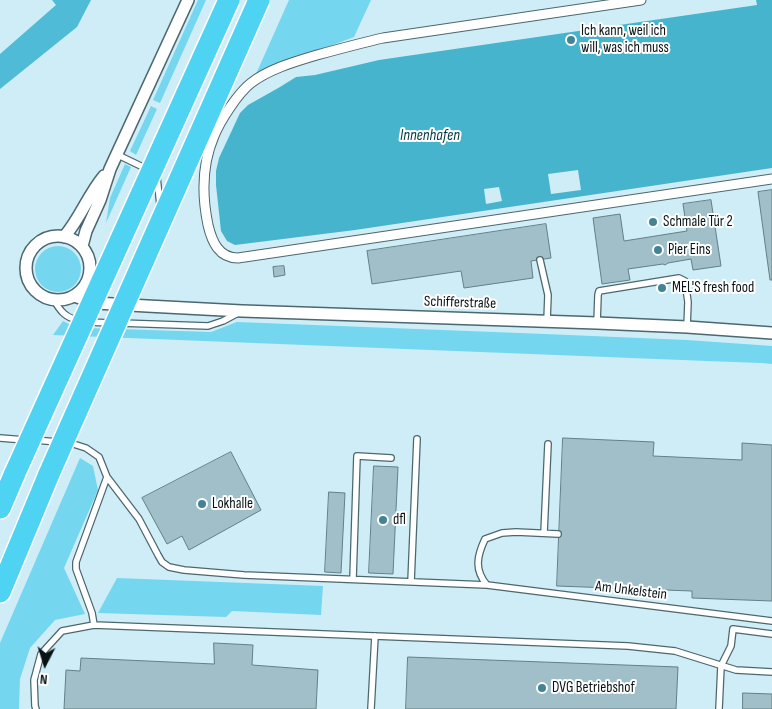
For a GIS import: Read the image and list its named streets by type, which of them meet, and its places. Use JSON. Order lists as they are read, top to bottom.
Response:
{
  "streets": {
    "street": ["Schifferstraße"],
    "lane": ["Am Unkelstein"]
  },
  "water": ["Innenhafen"],
  "places": [
    "Ich kann, weil ich will, was ich muss",
    "Schmale Tür 2",
    "Pier Eins",
    "MEL'S fresh food",
    "Lokhalle",
    "dfl",
    "DVG Betriebshof"
  ],
  "north": "bottom"
}
